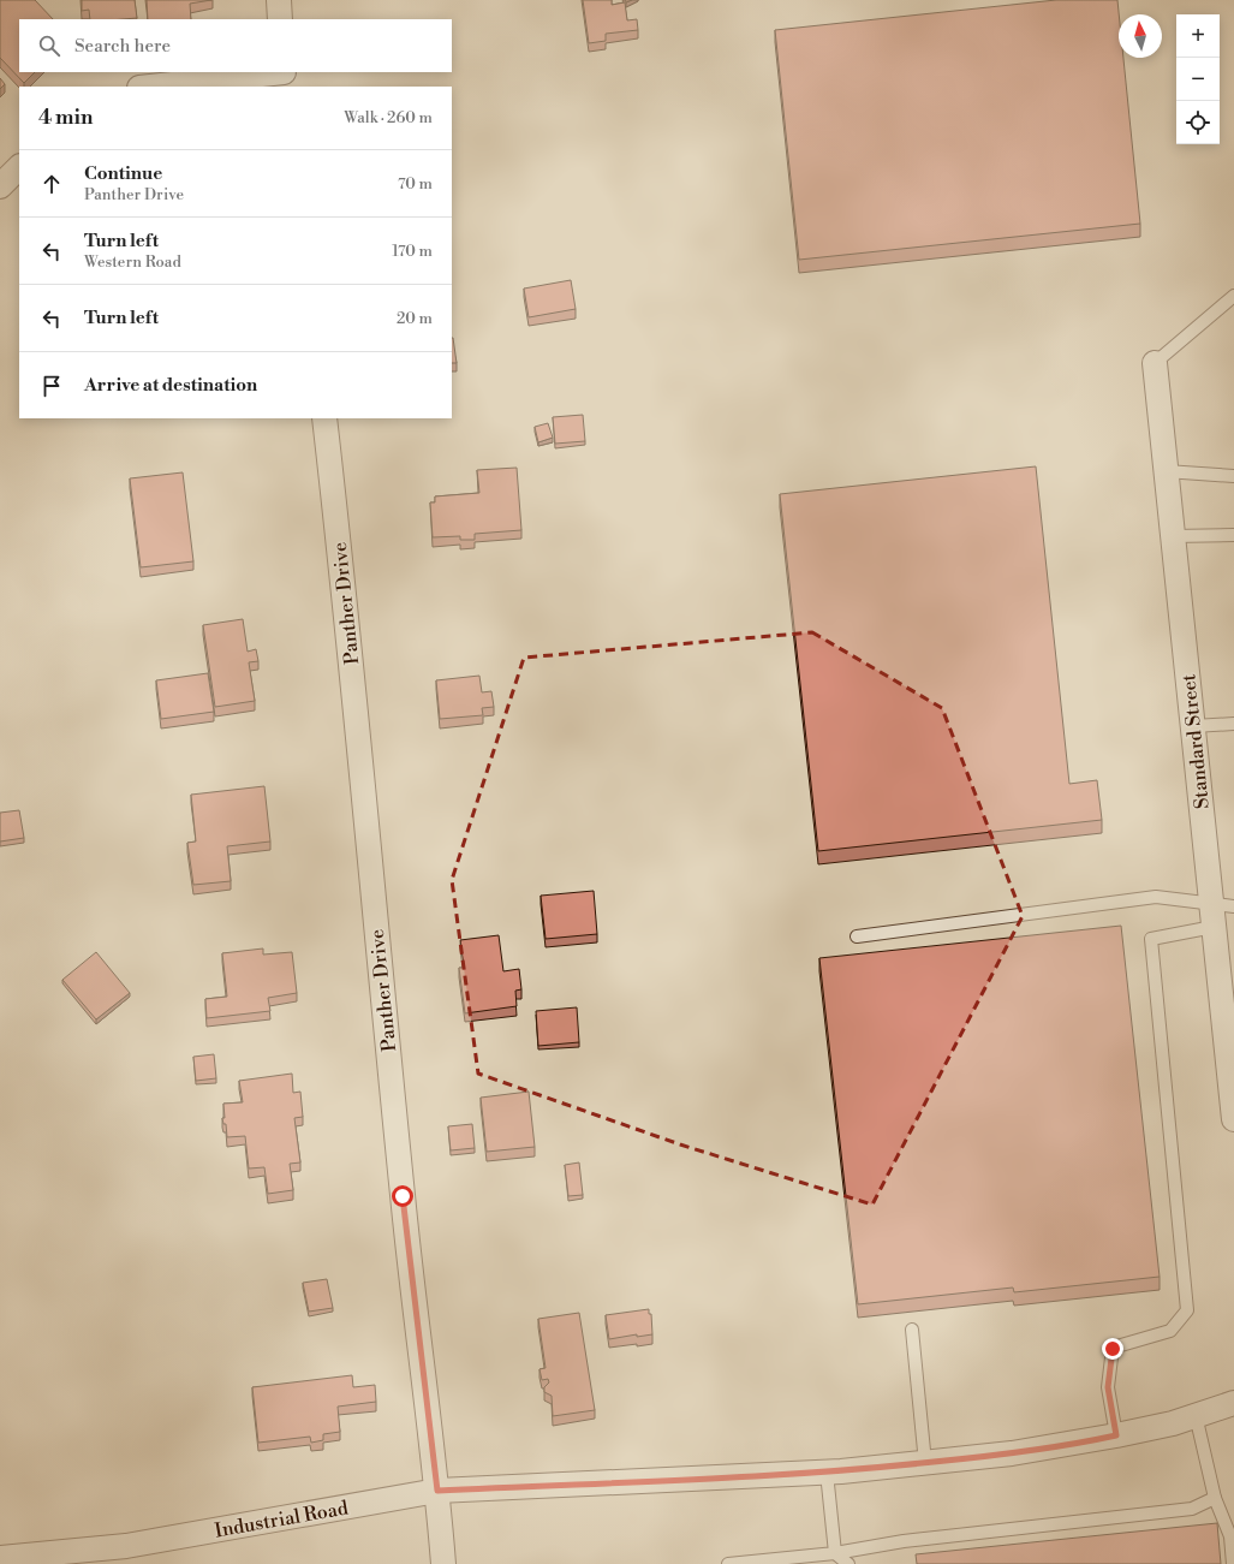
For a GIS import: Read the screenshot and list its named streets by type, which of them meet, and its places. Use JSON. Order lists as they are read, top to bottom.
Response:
{
  "streets": {
    "street": ["Panther Drive", "Standard Street", "Industrial Road"]
  },
  "crossings": [
    ["Panther Drive", "Industrial Road"]
  ],
  "north": "top",
  "page": {
    "map_buttons": ["+", "−"],
    "search": "Search here",
    "heading": ["4 min", "Walk · 260 m"],
    "list": [
      ["Continue", "Panther Drive", "70 m"],
      ["Turn left", "Western Road", "170 m"],
      ["Turn left", "20 m"],
      "Arrive at destination"
    ]
  }
}
